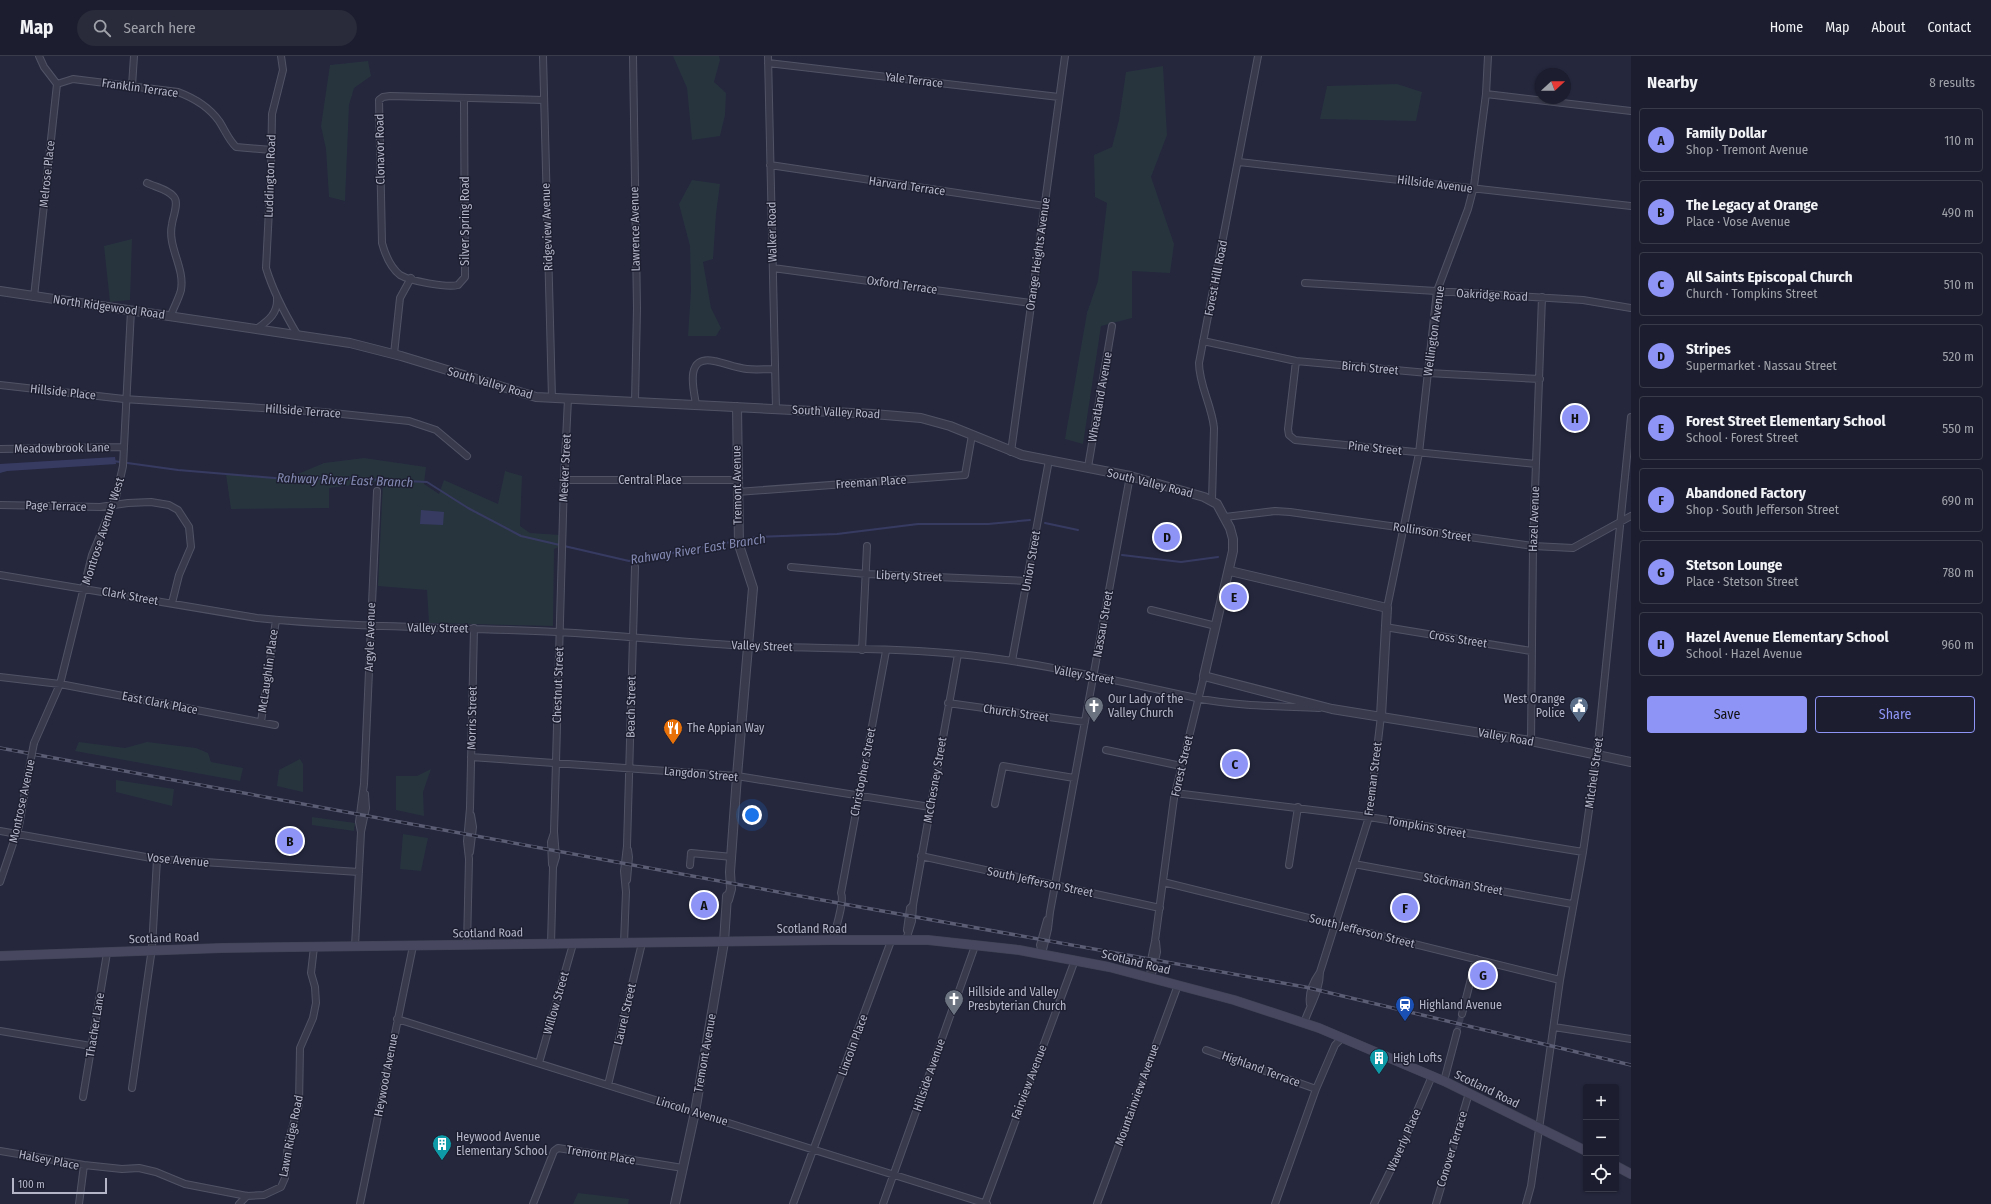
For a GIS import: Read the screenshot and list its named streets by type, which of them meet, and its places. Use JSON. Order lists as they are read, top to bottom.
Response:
{
  "streets": {
    "main road": ["Scotland Road"],
    "street": [
      "Yale Terrace",
      "Franklin Terrace",
      "Clonavor Road",
      "Melrose Place",
      "Luddington Road",
      "Hillside Avenue",
      "Harvard Terrace",
      "Silver Spring Road",
      "Ridgeview Avenue",
      "Lawrence Avenue",
      "Walker Road",
      "Orange Heights Avenue",
      "Forest Hill Road",
      "Oxford Terrace",
      "Oakridge Road",
      "North Ridgewood Road",
      "Wellington Avenue",
      "Birch Street",
      "South Valley Road",
      "Hillside Place",
      "Wheatland Avenue",
      "Hillside Terrace",
      "Meadowbrook Lane",
      "Pine Street",
      "Meeker Street",
      "Central Place",
      "Freeman Place",
      "Tremont Avenue",
      "Page Terrace",
      "Hazel Avenue",
      "Montrose Avenue West",
      "Rollinson Street",
      "Union Street",
      "Liberty Street",
      "Clark Street",
      "Nassau Street",
      "Valley Street",
      "Argyle Avenue",
      "Cross Street",
      "McLaughlin Place",
      "Chestnut Street",
      "East Clark Place",
      "Beach Street",
      "Church Street",
      "Morris Street",
      "Valley Road",
      "Forest Street",
      "Christopher Street",
      "Mitchell Street",
      "Langdon Street",
      "Freeman Street",
      "McChesney Street",
      "Montrose Avenue",
      "Tompkins Street",
      "Vose Avenue",
      "South Jefferson Street",
      "Stockman Street",
      "Willow Street",
      "Laurel Street",
      "Thacher Lane",
      "Lincoln Place",
      "Highland Terrace",
      "Heywood Avenue",
      "Fairview Avenue",
      "Mountainview Avenue",
      "Lincoln Avenue",
      "Lawn Ridge Road",
      "Waverly Place",
      "Conover Terrace",
      "Tremont Place",
      "Halsey Place"
    ]
  },
  "crossings": [
    ["Yale Terrace", "Walker Road"],
    ["Yale Terrace", "Orange Heights Avenue"],
    ["Franklin Terrace", "Melrose Place"],
    ["Franklin Terrace", "Luddington Road"],
    ["Clonavor Road", "Silver Spring Road"],
    ["Clonavor Road", "Ridgeview Avenue"],
    ["Melrose Place", "North Ridgewood Road"],
    ["Luddington Road", "South Valley Road"],
    ["Hillside Avenue", "Forest Hill Road"],
    ["Hillside Avenue", "Wellington Avenue"],
    ["Hillside Avenue", "Scotland Road"],
    ["Hillside Avenue", "Lincoln Avenue"],
    ["Harvard Terrace", "Walker Road"],
    ["Harvard Terrace", "Orange Heights Avenue"],
    ["Ridgeview Avenue", "South Valley Road"],
    ["Lawrence Avenue", "South Valley Road"],
    ["Walker Road", "Oxford Terrace"],
    ["Walker Road", "South Valley Road"],
    ["Orange Heights Avenue", "Oxford Terrace"],
    ["Orange Heights Avenue", "South Valley Road"],
    ["Forest Hill Road", "Birch Street"],
    ["Forest Hill Road", "South Valley Road"],
    ["Oakridge Road", "Wellington Avenue"],
    ["Oakridge Road", "Hazel Avenue"],
    ["North Ridgewood Road", "South Valley Road"],
    ["North Ridgewood Road", "Montrose Avenue West"],
    ["Wellington Avenue", "Birch Street"],
    ["Wellington Avenue", "Pine Street"],
    ["Wellington Avenue", "Rollinson Street"],
    ["Wellington Avenue", "Freeman Street"],
    ["Birch Street", "Pine Street"],
    ["Birch Street", "Hazel Avenue"],
    ["South Valley Road", "Wheatland Avenue"],
    ["South Valley Road", "Meeker Street"],
    ["South Valley Road", "Freeman Place"],
    ["South Valley Road", "Tremont Avenue"],
    ["South Valley Road", "Union Street"],
    ["South Valley Road", "Nassau Street"],
    ["Hillside Place", "Hillside Terrace"],
    ["Hillside Place", "Montrose Avenue West"],
    ["Hillside Terrace", "Montrose Avenue West"],
    ["Meadowbrook Lane", "Montrose Avenue West"],
    ["Pine Street", "Hazel Avenue"],
    ["Meeker Street", "Central Place"],
    ["Meeker Street", "Chestnut Street"],
    ["Central Place", "Tremont Avenue"],
    ["Freeman Place", "Tremont Avenue"],
    ["Tremont Avenue", "Valley Street"],
    ["Tremont Avenue", "Langdon Street"],
    ["Tremont Avenue", "Scotland Road"],
    ["Tremont Avenue", "Lincoln Avenue"],
    ["Tremont Avenue", "Tremont Place"],
    ["Page Terrace", "Montrose Avenue West"],
    ["Page Terrace", "Clark Street"],
    ["Hazel Avenue", "Rollinson Street"],
    ["Hazel Avenue", "Cross Street"],
    ["Hazel Avenue", "Valley Road"],
    ["Montrose Avenue West", "Clark Street"],
    ["Montrose Avenue West", "East Clark Place"],
    ["Montrose Avenue West", "Montrose Avenue"],
    ["Rollinson Street", "Mitchell Street"],
    ["Union Street", "Liberty Street"],
    ["Union Street", "Valley Street"],
    ["Clark Street", "Valley Street"],
    ["Nassau Street", "Valley Street"],
    ["Nassau Street", "Church Street"],
    ["Nassau Street", "South Jefferson Street"],
    ["Nassau Street", "Scotland Road"],
    ["Valley Street", "Argyle Avenue"],
    ["Valley Street", "McLaughlin Place"],
    ["Valley Street", "Chestnut Street"],
    ["Valley Street", "Beach Street"],
    ["Valley Street", "Morris Street"],
    ["Valley Street", "Valley Road"],
    ["Valley Street", "Forest Street"],
    ["Valley Street", "Christopher Street"],
    ["Valley Street", "Freeman Street"],
    ["Valley Street", "McChesney Street"],
    ["Argyle Avenue", "Vose Avenue"],
    ["Argyle Avenue", "Scotland Road"],
    ["Cross Street", "Freeman Street"],
    ["McLaughlin Place", "East Clark Place"],
    ["Chestnut Street", "Langdon Street"],
    ["Chestnut Street", "Scotland Road"],
    ["Beach Street", "Langdon Street"],
    ["Beach Street", "Scotland Road"],
    ["Church Street", "McChesney Street"],
    ["Morris Street", "Langdon Street"],
    ["Morris Street", "Scotland Road"],
    ["Valley Road", "Mitchell Street"],
    ["Valley Road", "Freeman Street"],
    ["Forest Street", "Tompkins Street"],
    ["Forest Street", "South Jefferson Street"],
    ["Forest Street", "Scotland Road"],
    ["Christopher Street", "Langdon Street"],
    ["Christopher Street", "Scotland Road"],
    ["Mitchell Street", "Tompkins Street"],
    ["Mitchell Street", "South Jefferson Street"],
    ["Mitchell Street", "Stockman Street"],
    ["Mitchell Street", "Scotland Road"],
    ["Langdon Street", "McChesney Street"],
    ["Freeman Street", "Tompkins Street"],
    ["Freeman Street", "South Jefferson Street"],
    ["Freeman Street", "Stockman Street"],
    ["Freeman Street", "Scotland Road"],
    ["McChesney Street", "South Jefferson Street"],
    ["McChesney Street", "Scotland Road"],
    ["Montrose Avenue", "Vose Avenue"],
    ["Scotland Road", "Willow Street"],
    ["Scotland Road", "Laurel Street"],
    ["Scotland Road", "Thacher Lane"],
    ["Scotland Road", "Lincoln Place"],
    ["Scotland Road", "Heywood Avenue"],
    ["Scotland Road", "Fairview Avenue"],
    ["Scotland Road", "Mountainview Avenue"],
    ["Scotland Road", "Lawn Ridge Road"],
    ["Scotland Road", "Waverly Place"],
    ["Scotland Road", "Conover Terrace"],
    ["Willow Street", "Lincoln Avenue"],
    ["Laurel Street", "Lincoln Avenue"],
    ["Lincoln Place", "Lincoln Avenue"],
    ["Heywood Avenue", "Lincoln Avenue"],
    ["Fairview Avenue", "Lincoln Avenue"],
    ["Lawn Ridge Road", "Halsey Place"]
  ],
  "water": ["Rahway River East Branch"],
  "places": {
    "church": ["Our Lady of the Valley Church", "Hillside and Valley Presbyterian Church"],
    "public building": ["West Orange Police"],
    "restaurant": ["The Appian Way"],
    "station": ["Highland Avenue"],
    "building": ["High Lofts", "Heywood Avenue Elementary School"]
  },
  "scale_bar": "100 m",
  "north": "right",
  "page": {
    "header": "Map",
    "search": "Search here",
    "nav": [
      "Home",
      "Map",
      "About",
      "Contact"
    ],
    "heading": ["Nearby", "8 results"],
    "list": [
      {
        "mark": "A",
        "name": "Family Dollar",
        "note": "Shop · Tremont Avenue",
        "value": "110 m"
      },
      {
        "mark": "B",
        "name": "The Legacy at Orange",
        "note": "Place · Vose Avenue",
        "value": "490 m"
      },
      {
        "mark": "C",
        "name": "All Saints Episcopal Church",
        "note": "Church · Tompkins Street",
        "value": "510 m"
      },
      {
        "mark": "D",
        "name": "Stripes",
        "note": "Supermarket · Nassau Street",
        "value": "520 m"
      },
      {
        "mark": "E",
        "name": "Forest Street Elementary School",
        "note": "School · Forest Street",
        "value": "550 m"
      },
      {
        "mark": "F",
        "name": "Abandoned Factory",
        "note": "Shop · South Jefferson Street",
        "value": "690 m"
      },
      {
        "mark": "G",
        "name": "Stetson Lounge",
        "note": "Place · Stetson Street",
        "value": "780 m"
      },
      {
        "mark": "H",
        "name": "Hazel Avenue Elementary School",
        "note": "School · Hazel Avenue",
        "value": "960 m"
      }
    ],
    "pins": [
      "H",
      "D",
      "E",
      "C",
      "B",
      "A",
      "F",
      "G"
    ],
    "buttons": ["Save", "Share"],
    "map_buttons": ["+", "−"],
    "scale": "100 m"
  }
}
